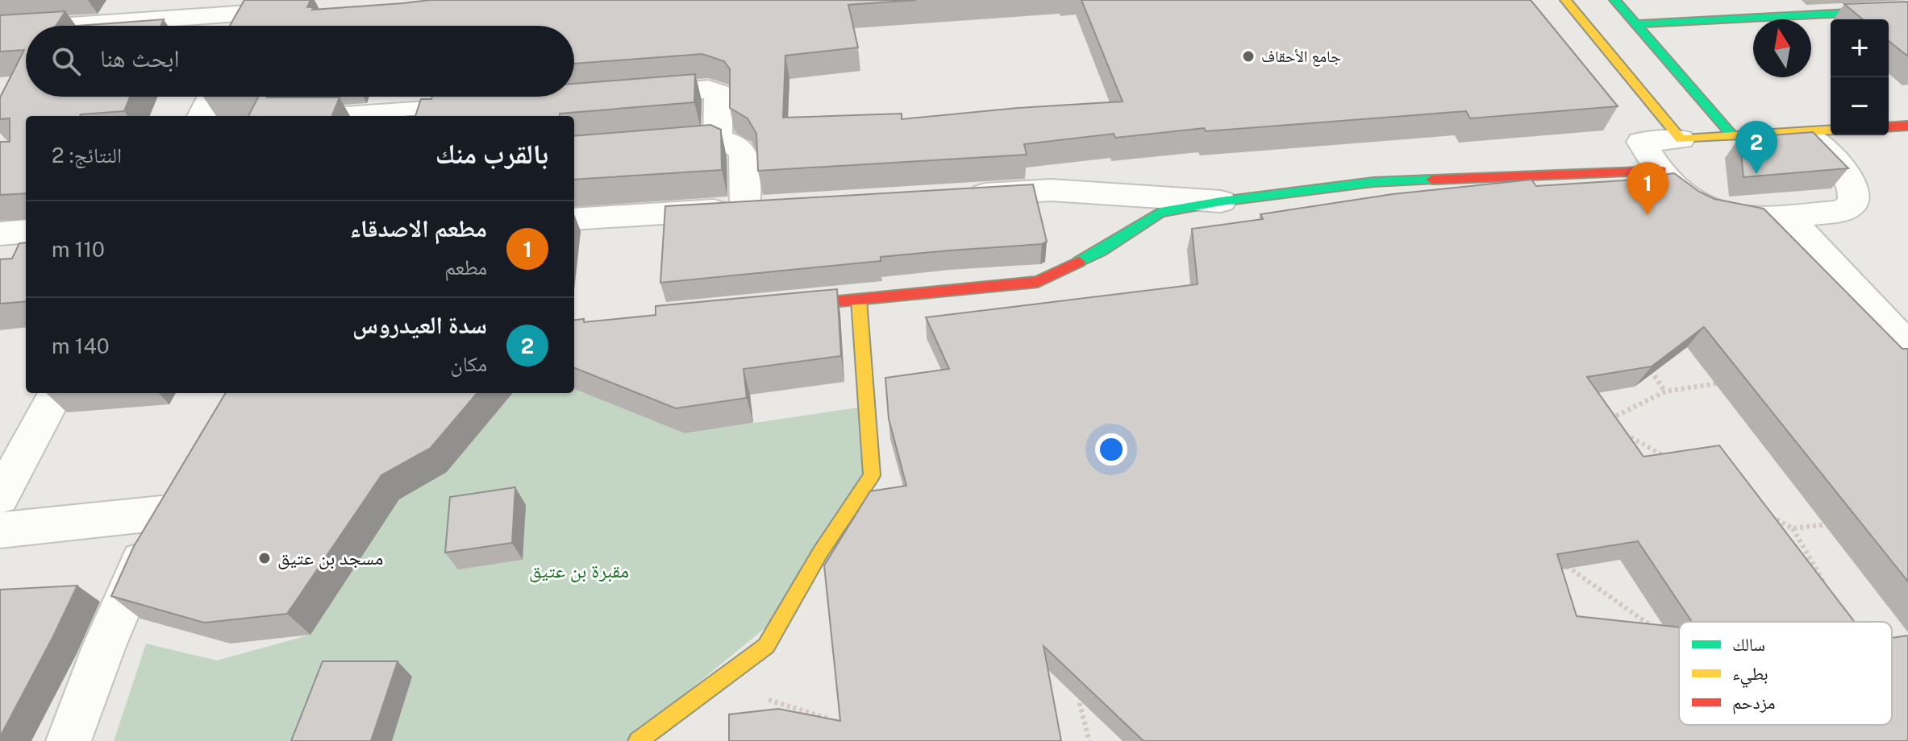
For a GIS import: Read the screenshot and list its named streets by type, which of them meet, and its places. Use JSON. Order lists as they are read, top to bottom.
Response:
{
  "parks": ["مقبرة بن عتيق"],
  "places": ["جامع الأحقاف", "مسجد بن عتيق"],
  "legend": ["سالك", "بطيء", "مزدحم"],
  "north": "top",
  "page": {
    "map_buttons": ["+", "−"],
    "search": "ابحث هنا",
    "heading": ["بالقرب منك", "النتائج: 2"],
    "pins": ["2", "1"],
    "list": [
      {
        "mark": "1",
        "name": "مطعم الاصدقاء",
        "note": "مطعم",
        "value": "110 m"
      },
      {
        "mark": "2",
        "name": "سدة العيدروس",
        "note": "مكان",
        "value": "140 m"
      }
    ]
  }
}
